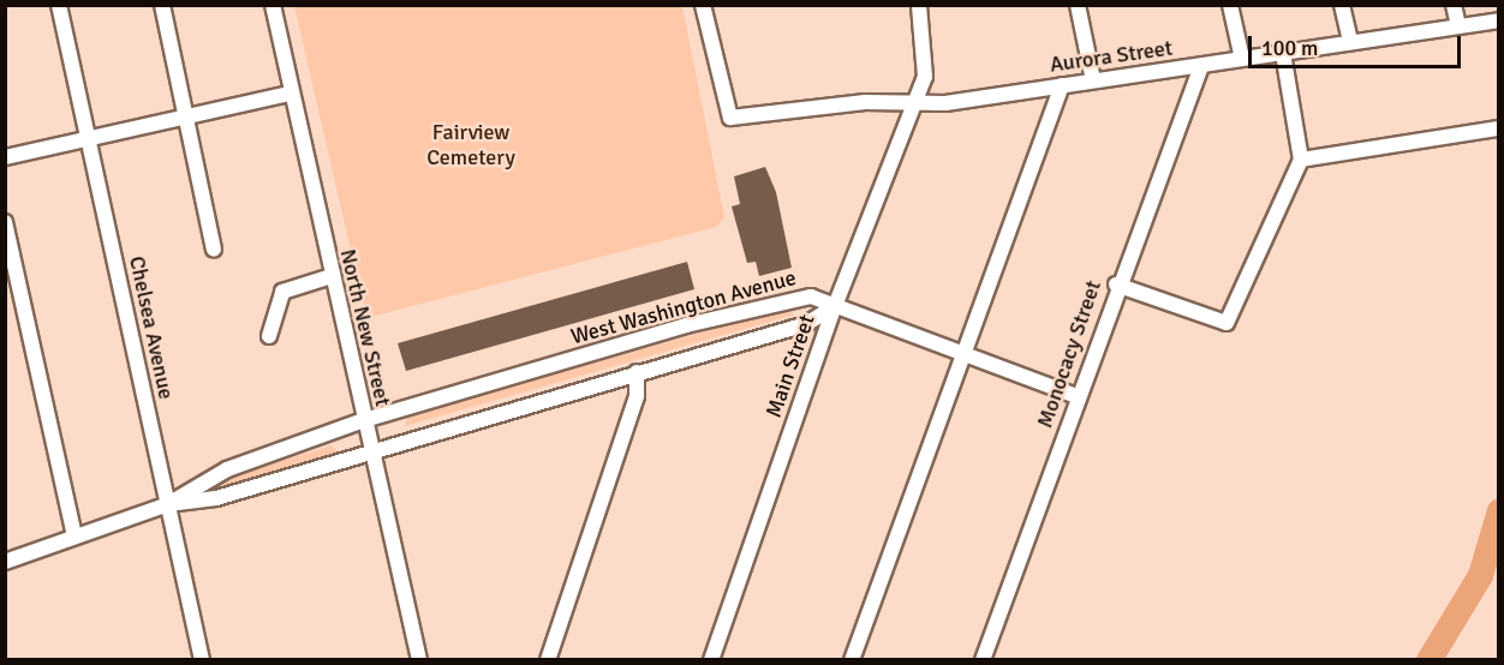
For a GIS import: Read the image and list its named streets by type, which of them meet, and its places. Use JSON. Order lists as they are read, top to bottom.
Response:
{
  "streets": {
    "street": [
      "Aurora Street",
      "West Washington Avenue",
      "Chelsea Avenue",
      "North New Street",
      "Monocacy Street",
      "Main Street"
    ]
  },
  "crossings": [
    ["Aurora Street", "Monocacy Street"],
    ["Aurora Street", "Main Street"],
    ["West Washington Avenue", "Chelsea Avenue"],
    ["West Washington Avenue", "North New Street"],
    ["West Washington Avenue", "Monocacy Street"],
    ["West Washington Avenue", "Main Street"]
  ],
  "parks": ["Fairview Cemetery"],
  "scale_bar": "100 m"
}
